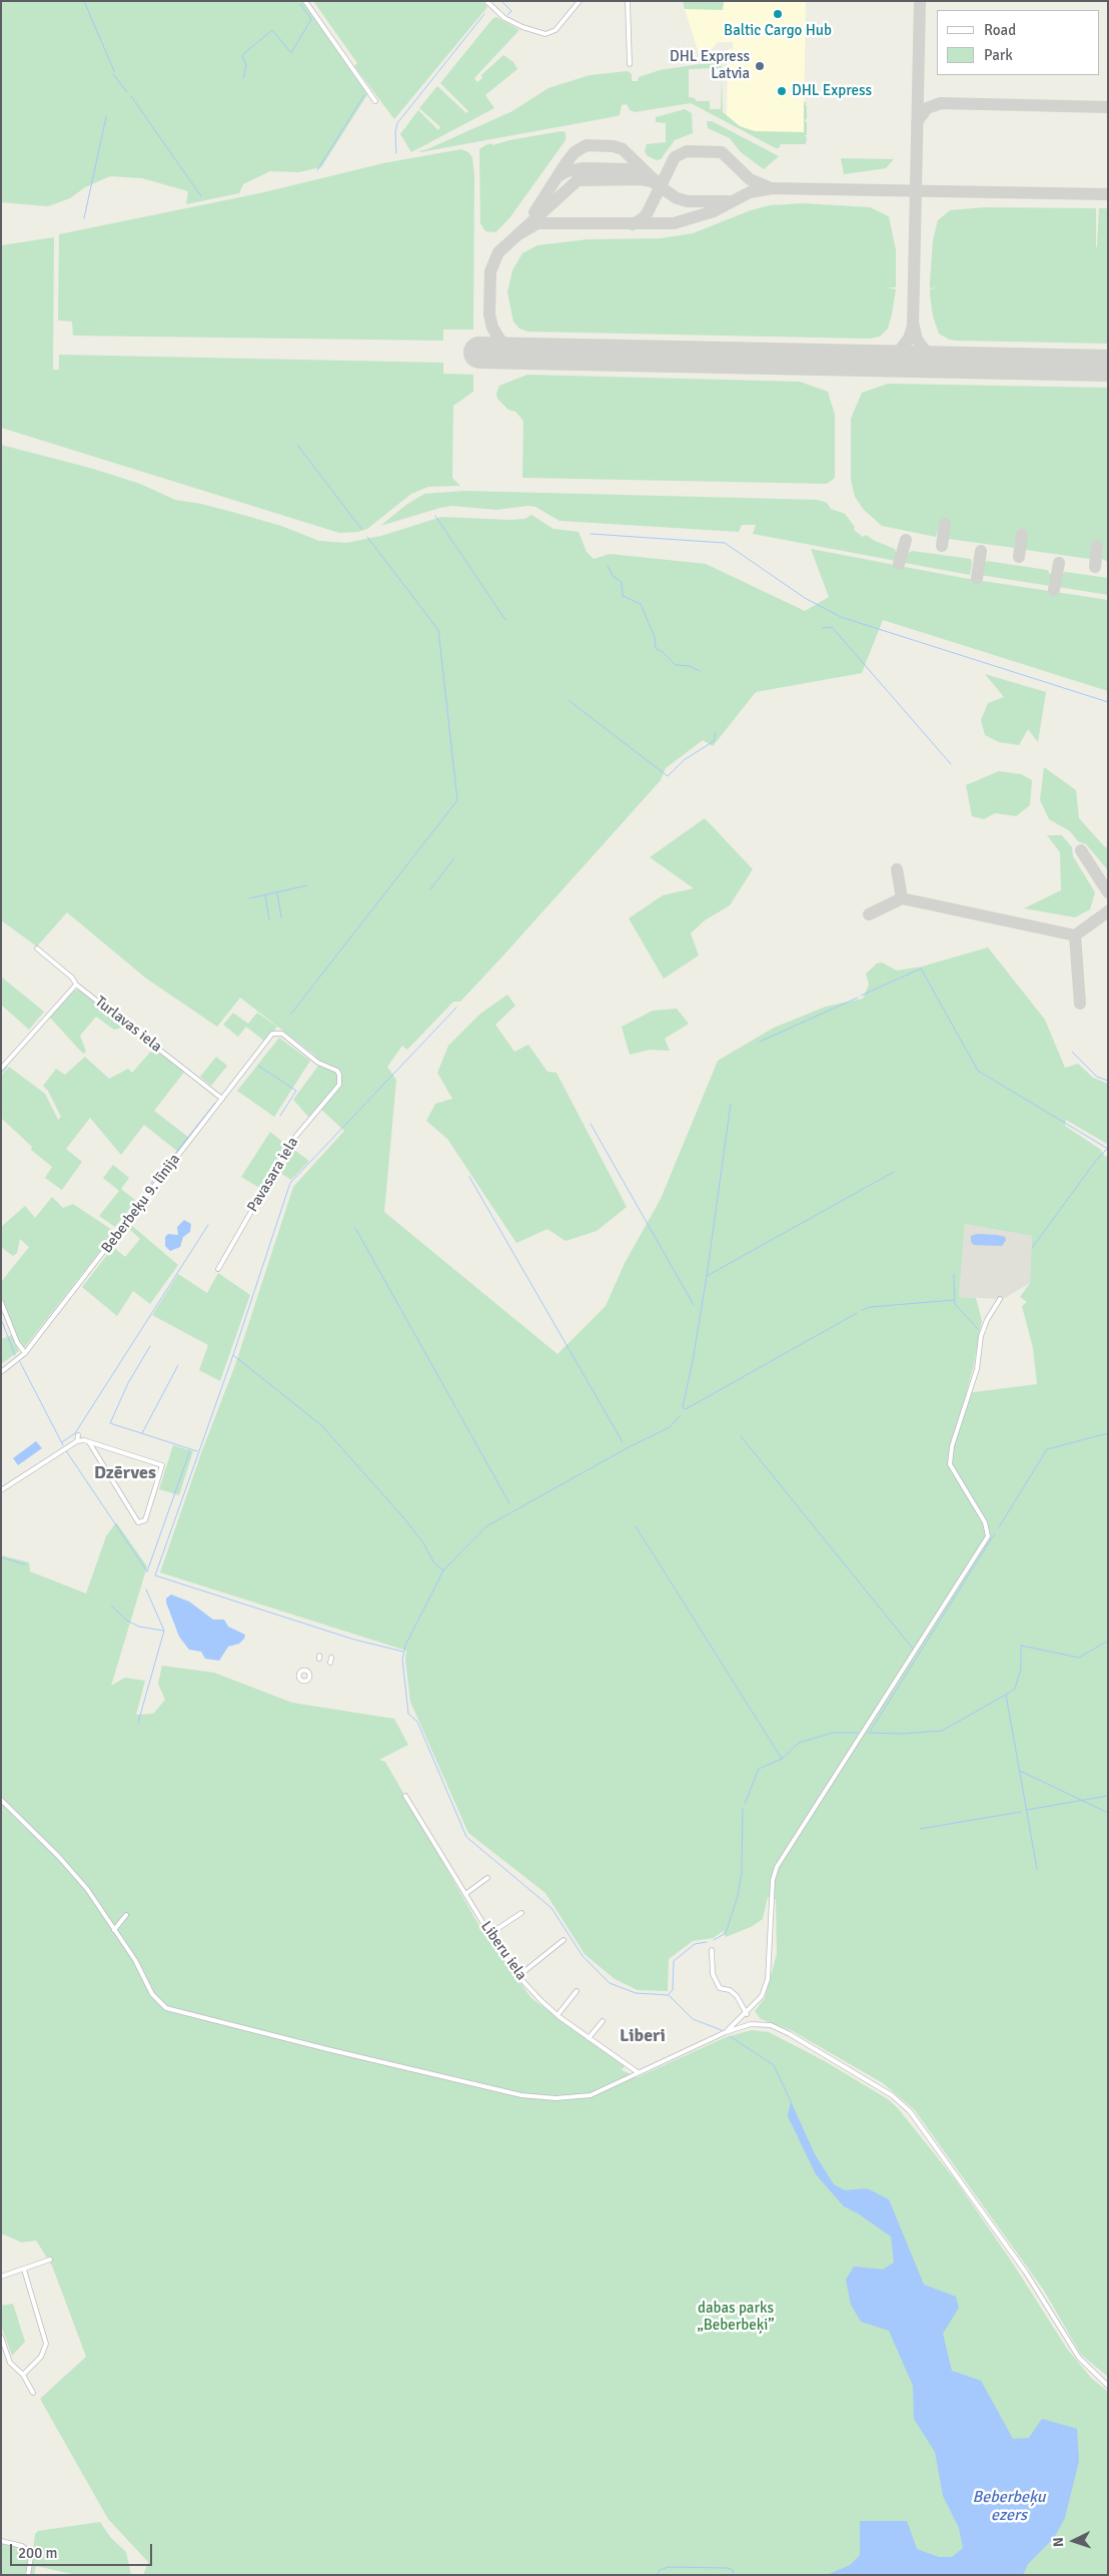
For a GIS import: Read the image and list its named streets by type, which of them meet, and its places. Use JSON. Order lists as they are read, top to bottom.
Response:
{
  "streets": {
    "street": [
      "Turlavas iela",
      "Pavasara iela",
      "Beberbeķu 9. līnija",
      "Liberu iela"
    ]
  },
  "crossings": [
    ["Turlavas iela", "Beberbeķu 9. līnija"],
    ["Pavasara iela", "Beberbeķu 9. līnija"]
  ],
  "districts": ["Dzērves", "Liberi"],
  "water": ["Beberbeķu ezers"],
  "parks": ["dabas parks „Beberbeķi”"],
  "places": ["Baltic Cargo Hub", "DHL Express Latvia", "DHL Express"],
  "legend": ["Road", "Park"],
  "scale_bar": "200 m",
  "north": "left"
}
